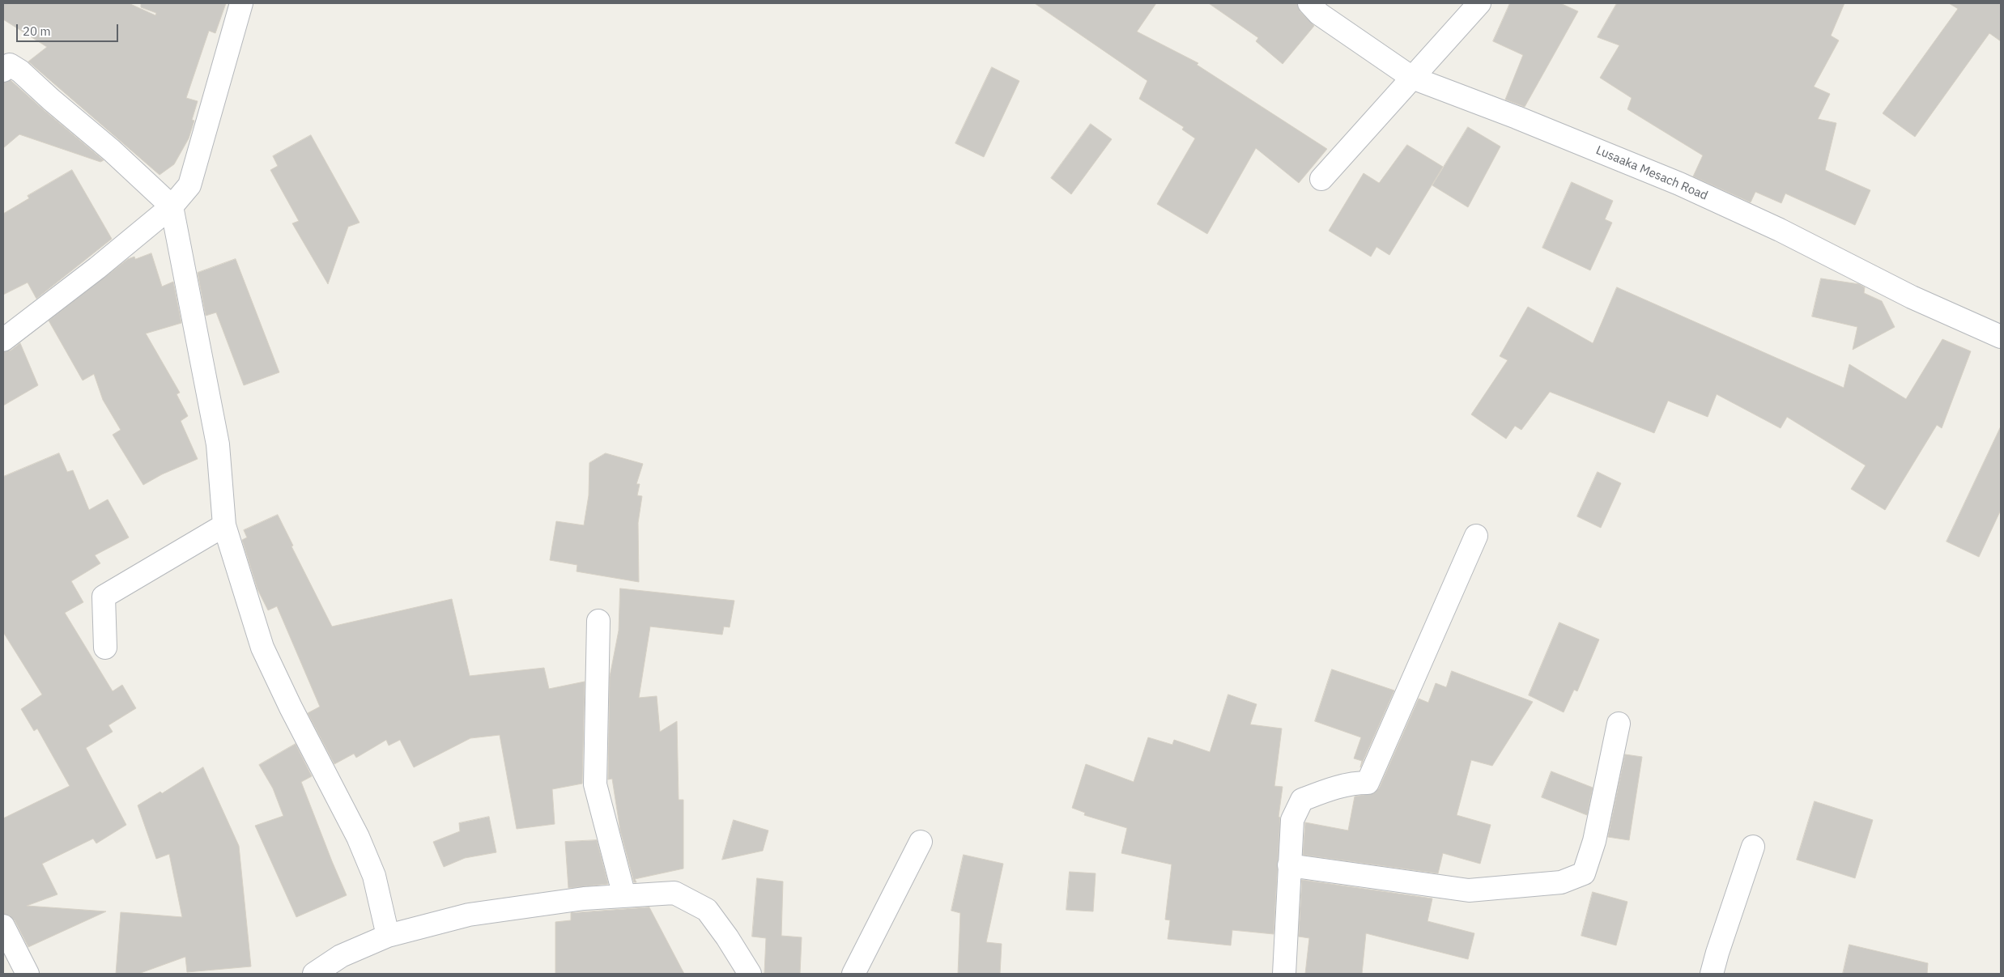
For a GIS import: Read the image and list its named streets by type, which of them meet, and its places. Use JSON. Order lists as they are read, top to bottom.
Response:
{
  "streets": {
    "street": ["Lusaaka Mesach Road"]
  },
  "scale_bar": "20 m"
}
